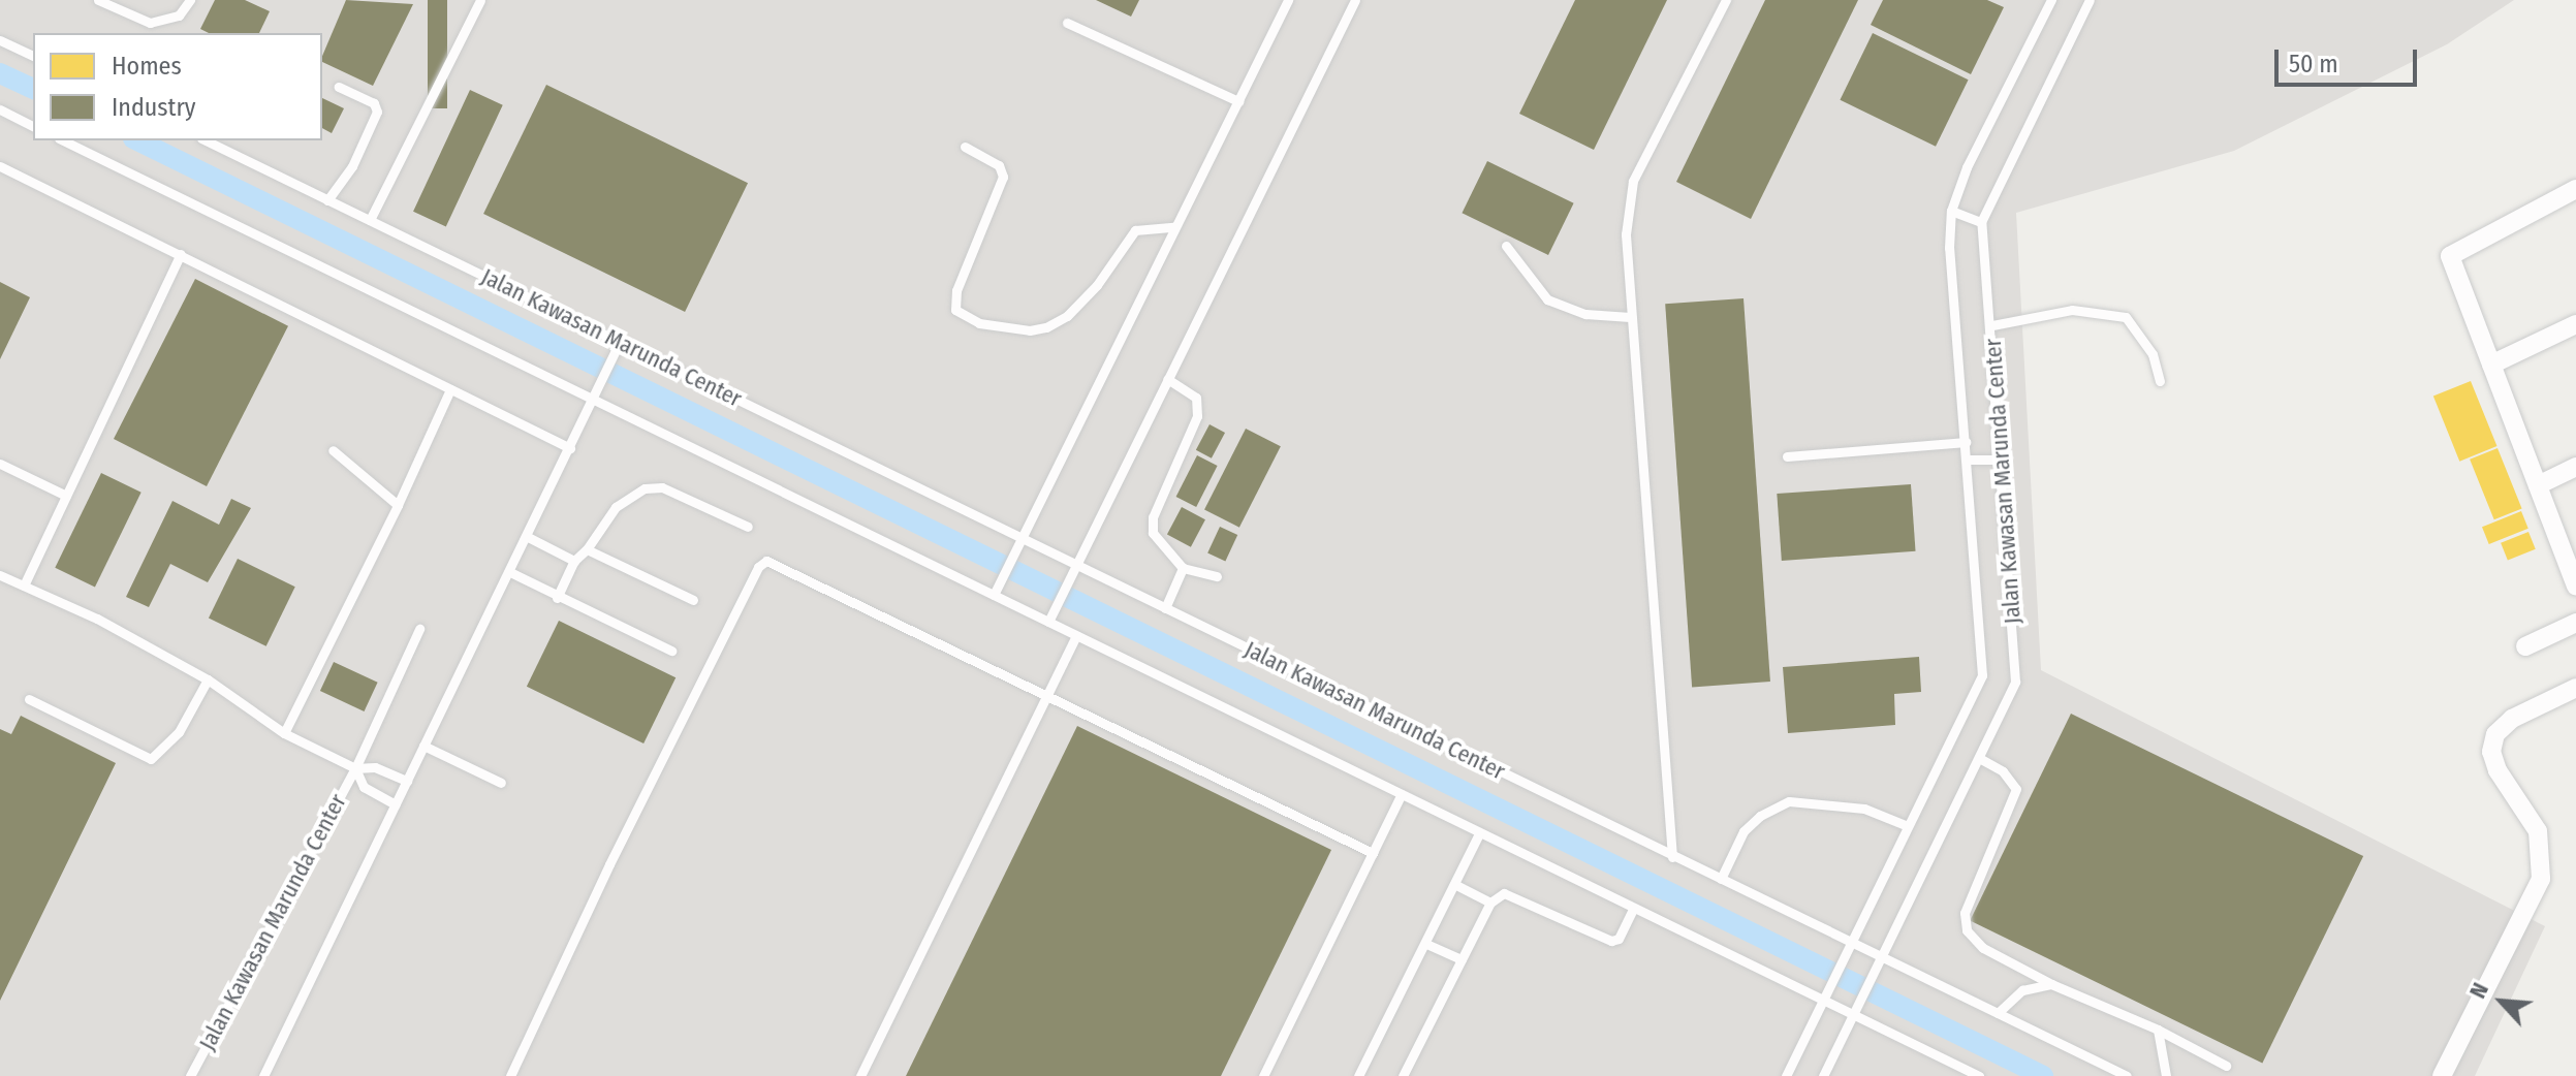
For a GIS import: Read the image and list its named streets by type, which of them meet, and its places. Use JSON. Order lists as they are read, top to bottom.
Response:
{
  "streets": {
    "lane": ["Jalan Kawasan Marunda Center"]
  },
  "legend": ["Homes", "Industry"],
  "scale_bar": "50 m",
  "north": "top left"
}
